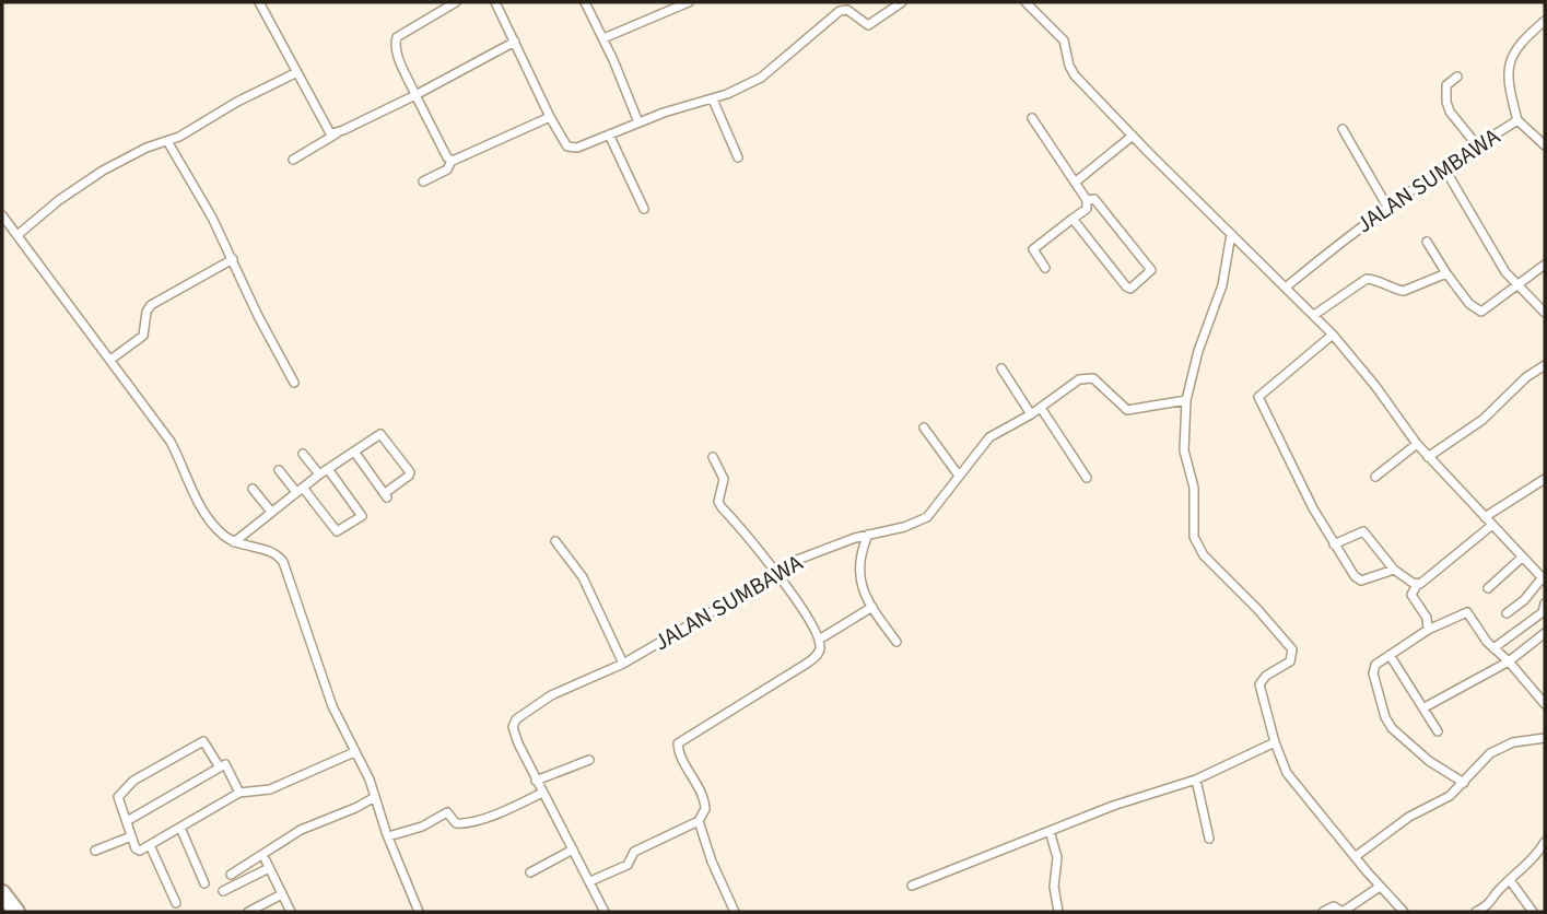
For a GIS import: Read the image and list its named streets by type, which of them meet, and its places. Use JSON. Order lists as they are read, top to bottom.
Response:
{
  "streets": {
    "street": ["JALAN SUMBAWA"]
  }
}
